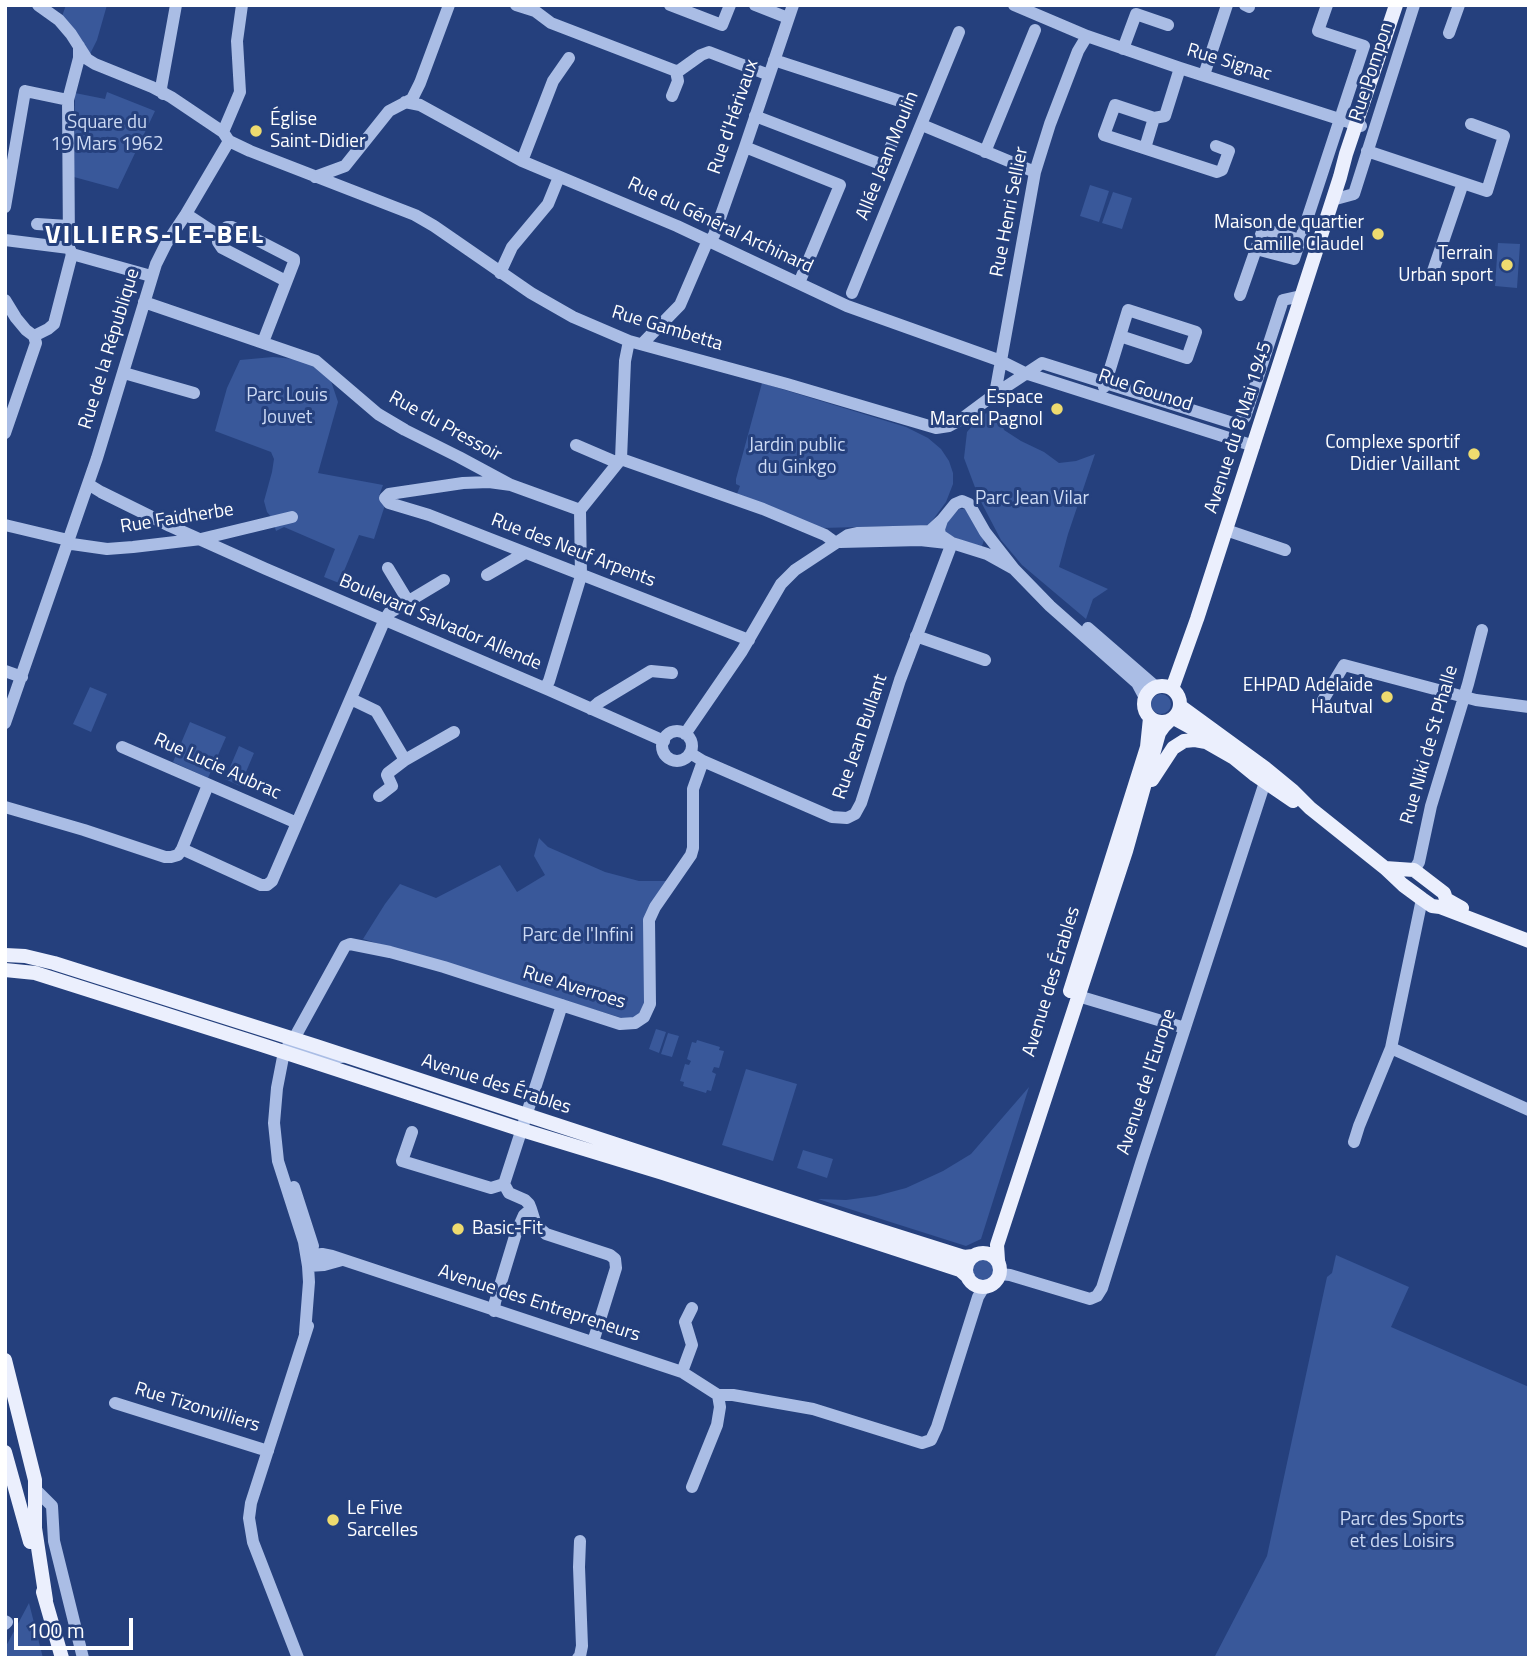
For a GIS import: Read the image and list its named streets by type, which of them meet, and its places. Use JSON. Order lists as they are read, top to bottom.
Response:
{
  "streets": {
    "main road": ["Avenue du 8 Mai 1945", "Avenue des Érables"],
    "street": [
      "Rue Signac",
      "Rue Pompon",
      "Rue d'Hérivaux",
      "Allée Jean Moulin",
      "Rue Henri Sellier",
      "Rue du Général Archinard",
      "Rue Gambetta",
      "Rue de la République",
      "Rue Gounod",
      "Rue du Pressoir",
      "Rue Faidherbe",
      "Rue des Neuf Arpents",
      "Boulevard Salvador Allende",
      "Rue Jean Bullant",
      "Rue Niki de St Phalle",
      "Rue Lucie Aubrac",
      "Rue Averroes",
      "Avenue de l'Europe",
      "Avenue des Entrepreneurs",
      "Rue Tizonvilliers"
    ]
  },
  "crossings": [
    ["Rue Signac", "Rue Henri Sellier"],
    ["Rue Signac", "Avenue du 8 Mai 1945"],
    ["Rue Pompon", "Avenue du 8 Mai 1945"],
    ["Rue d'Hérivaux", "Rue du Général Archinard"],
    ["Rue d'Hérivaux", "Rue Gambetta"],
    ["Rue Henri Sellier", "Rue du Général Archinard"],
    ["Rue du Général Archinard", "Rue Gambetta"],
    ["Rue du Général Archinard", "Rue Gounod"],
    ["Rue Gambetta", "Rue de la République"],
    ["Rue Gambetta", "Rue Gounod"],
    ["Rue de la République", "Rue du Pressoir"],
    ["Rue de la République", "Rue Faidherbe"],
    ["Rue de la République", "Boulevard Salvador Allende"],
    ["Rue Gounod", "Avenue du 8 Mai 1945"],
    ["Rue du Pressoir", "Rue des Neuf Arpents"],
    ["Avenue du 8 Mai 1945", "Avenue des Érables"],
    ["Rue Faidherbe", "Boulevard Salvador Allende"],
    ["Boulevard Salvador Allende", "Rue Jean Bullant"],
    ["Rue Jean Bullant", "Rue Averroes"],
    ["Avenue des Érables", "Rue Averroes"],
    ["Avenue des Érables", "Avenue de l'Europe"],
    ["Avenue des Érables", "Avenue des Entrepreneurs"],
    ["Avenue de l'Europe", "Avenue des Entrepreneurs"]
  ],
  "districts": ["VILLIERS-LE-BEL"],
  "parks": [
    "Square du 19 Mars 1962",
    "Parc Louis Jouvet",
    "Jardin public du Ginkgo",
    "Parc Jean Vilar",
    "Parc de l'Infini",
    "Parc des Sports et des Loisirs"
  ],
  "places": [
    "Église Saint-Didier",
    "Maison de quartier Camille Claudel",
    "Terrain Urban sport",
    "Espace Marcel Pagnol",
    "Complexe sportif Didier Vaillant",
    "EHPAD Adelaide Hautval",
    "Basic-Fit",
    "Le Five Sarcelles"
  ],
  "scale_bar": "100 m"
}
